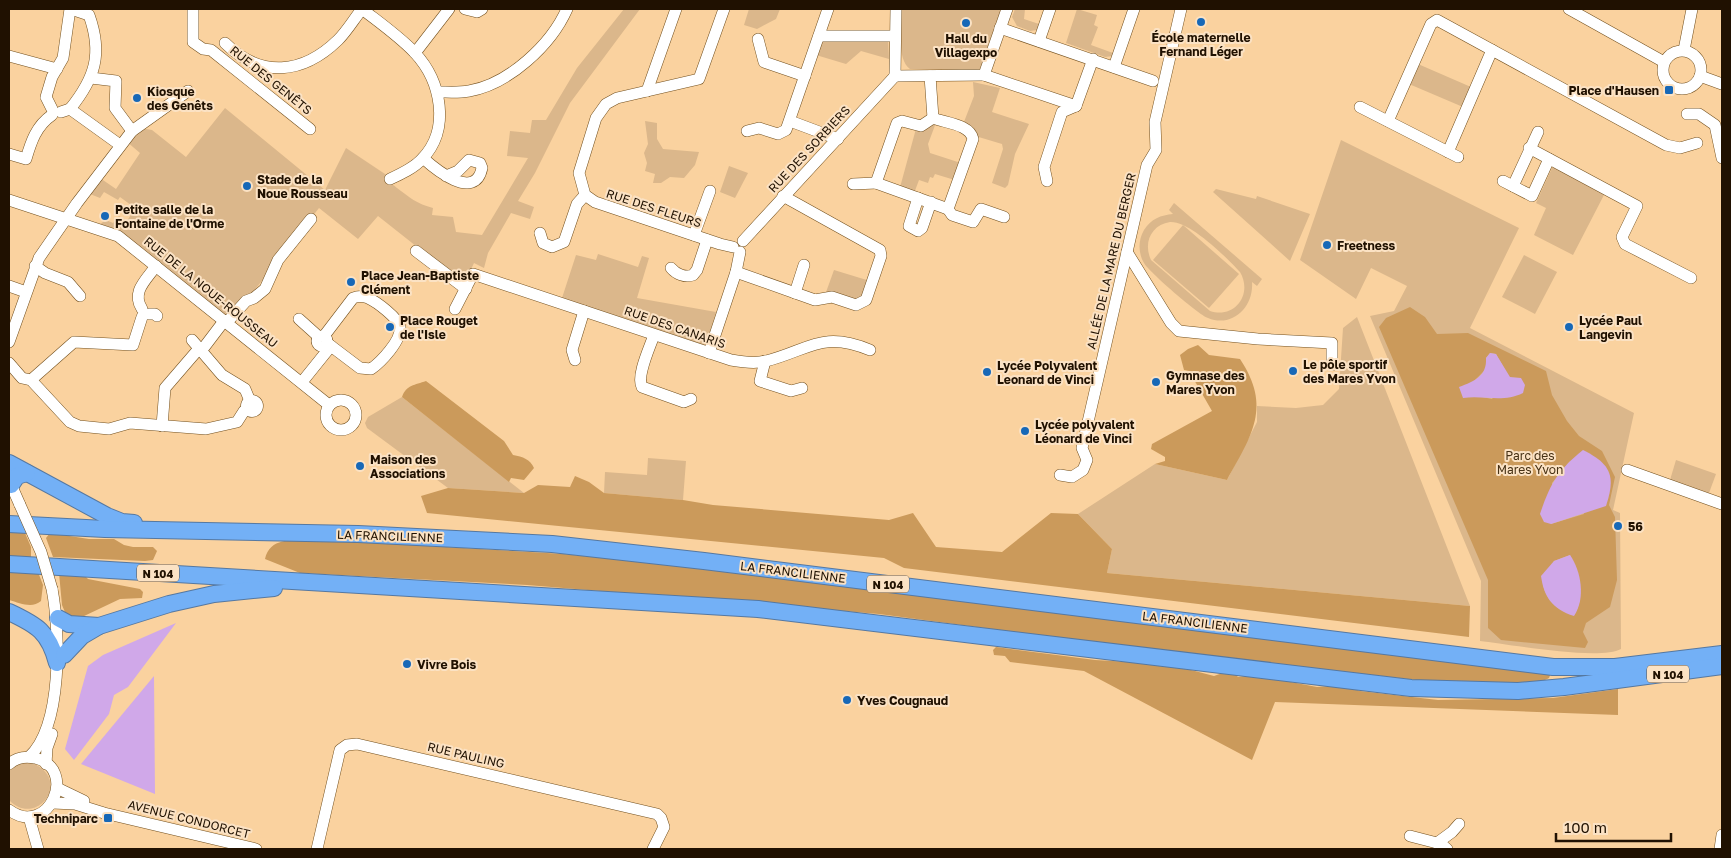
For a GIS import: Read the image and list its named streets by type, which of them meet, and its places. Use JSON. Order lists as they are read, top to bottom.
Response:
{
  "streets": {
    "highway": ["LA FRANCILIENNE", "N 104"],
    "street": [
      "RUE DES GENÊTS",
      "RUE DES SORBIERS",
      "RUE DES FLEURS",
      "ALLÉE DE LA MARE DU BERGER",
      "RUE DE LA NOUE-ROUSSEAU",
      "RUE DES CANARIS",
      "RUE PAULING",
      "AVENUE CONDORCET"
    ]
  },
  "crossings": [
    ["RUE DES SORBIERS", "RUE DES FLEURS"]
  ],
  "parks": ["Parc des Mares Yvon"],
  "places": {
    "other": [
      "École maternelle Fernand Léger",
      "Hall du Villagexpo",
      "Kiosque des Genêts",
      "Stade de la Noue Rousseau",
      "Petite salle de la Fontaine de l'Orme",
      "Freetness",
      "Place Jean-Baptiste Clément",
      "Place Rouget de l'Isle",
      "Lycée Paul Langevin",
      "Le pôle sportif des Mares Yvon",
      "Lycée Polyvalent Leonard de Vinci",
      "Gymnase des Mares Yvon",
      "Lycée polyvalent Léonard de Vinci",
      "Maison des Associations",
      "56",
      "Vivre Bois",
      "Yves Cougnaud"
    ],
    "transit": ["Place d'Hausen", "Techniparc"]
  },
  "scale_bar": "100 m"
}
